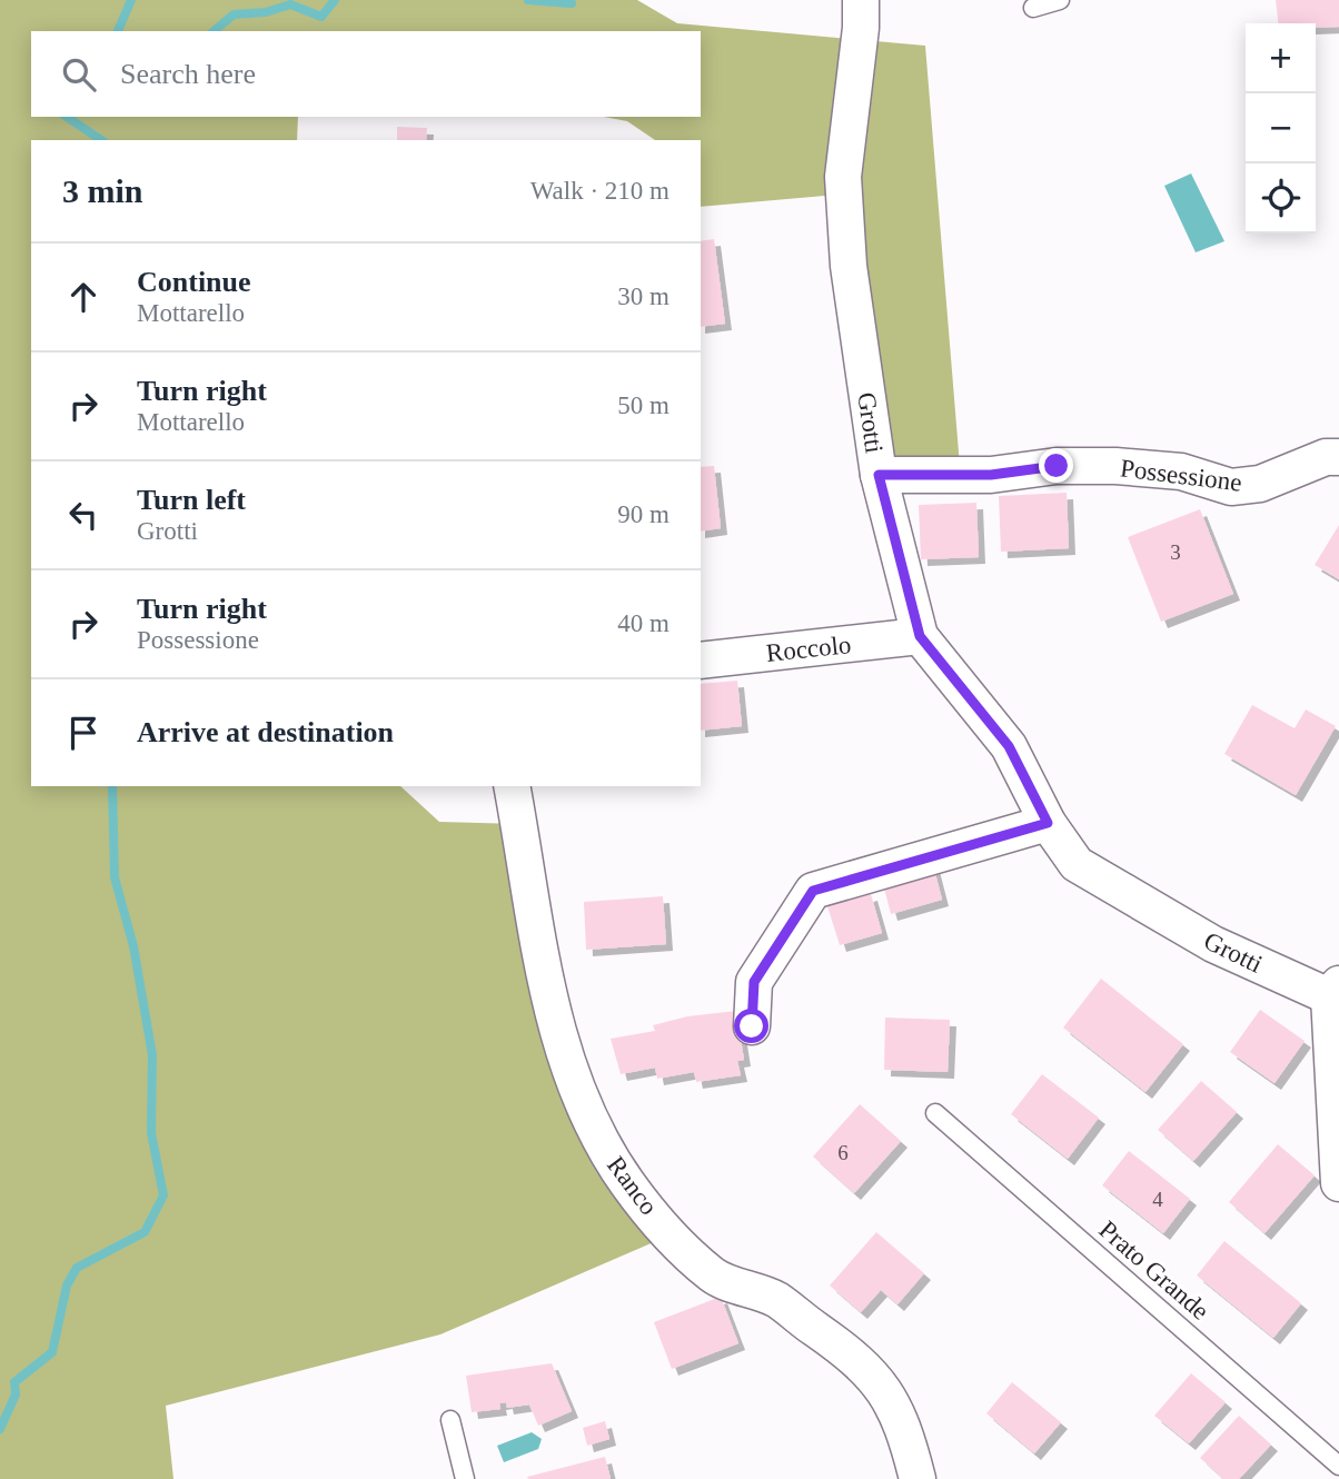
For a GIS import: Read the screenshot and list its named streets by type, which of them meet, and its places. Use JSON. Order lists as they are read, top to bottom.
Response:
{
  "streets": {
    "street": [
      "Grotti",
      "Possessione",
      "Roccolo",
      "Ranco"
    ],
    "lane": ["Prato Grande"]
  },
  "crossings": [
    ["Grotti", "Possessione"],
    ["Grotti", "Roccolo"]
  ],
  "house_numbers": ["3", "6", "4"],
  "page": {
    "map_buttons": ["+", "−"],
    "search": "Search here",
    "heading": ["3 min", "Walk · 210 m"],
    "list": [
      ["Continue", "Mottarello", "30 m"],
      ["Turn right", "Mottarello", "50 m"],
      ["Turn left", "Grotti", "90 m"],
      ["Turn right", "Possessione", "40 m"],
      "Arrive at destination"
    ]
  }
}
